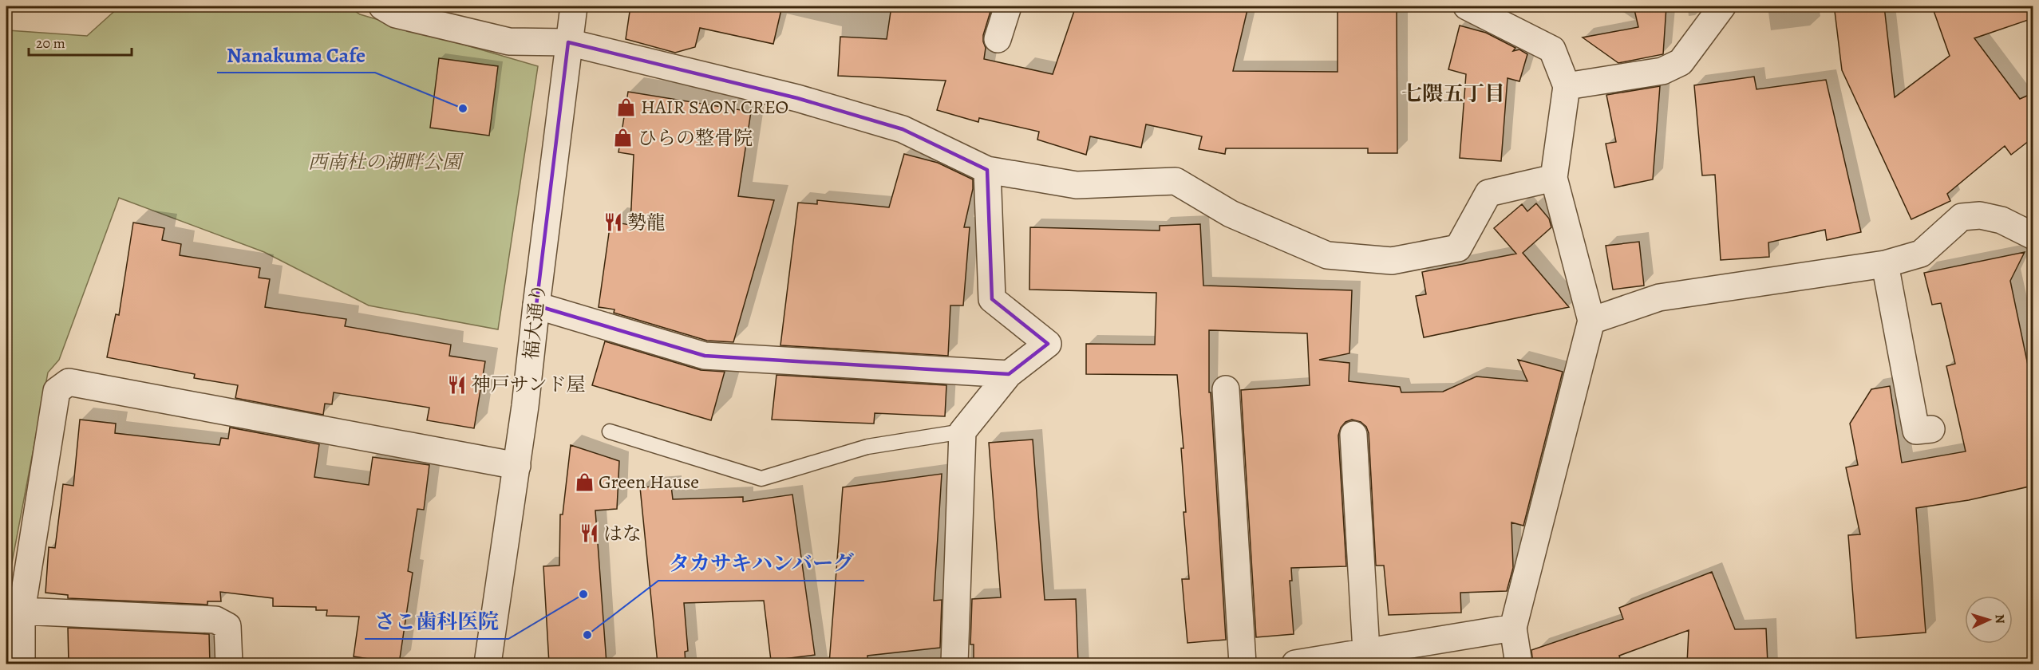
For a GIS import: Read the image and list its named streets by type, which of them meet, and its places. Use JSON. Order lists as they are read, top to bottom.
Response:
{
  "streets": {
    "street": ["福大通り"]
  },
  "districts": ["七隈五丁目"],
  "parks": ["西南杜の湖畔公園"],
  "places": {
    "shop": ["HAIR SAON CREO", "ひらの整骨院", "Green Hause"],
    "other": ["Nanakuma Cafe", "さこ歯科医院", "タカサキハンバーグ"],
    "restaurant": ["勢龍", "神戸サンド屋", "はな"]
  },
  "scale_bar": "20 m",
  "north": "right"
}
